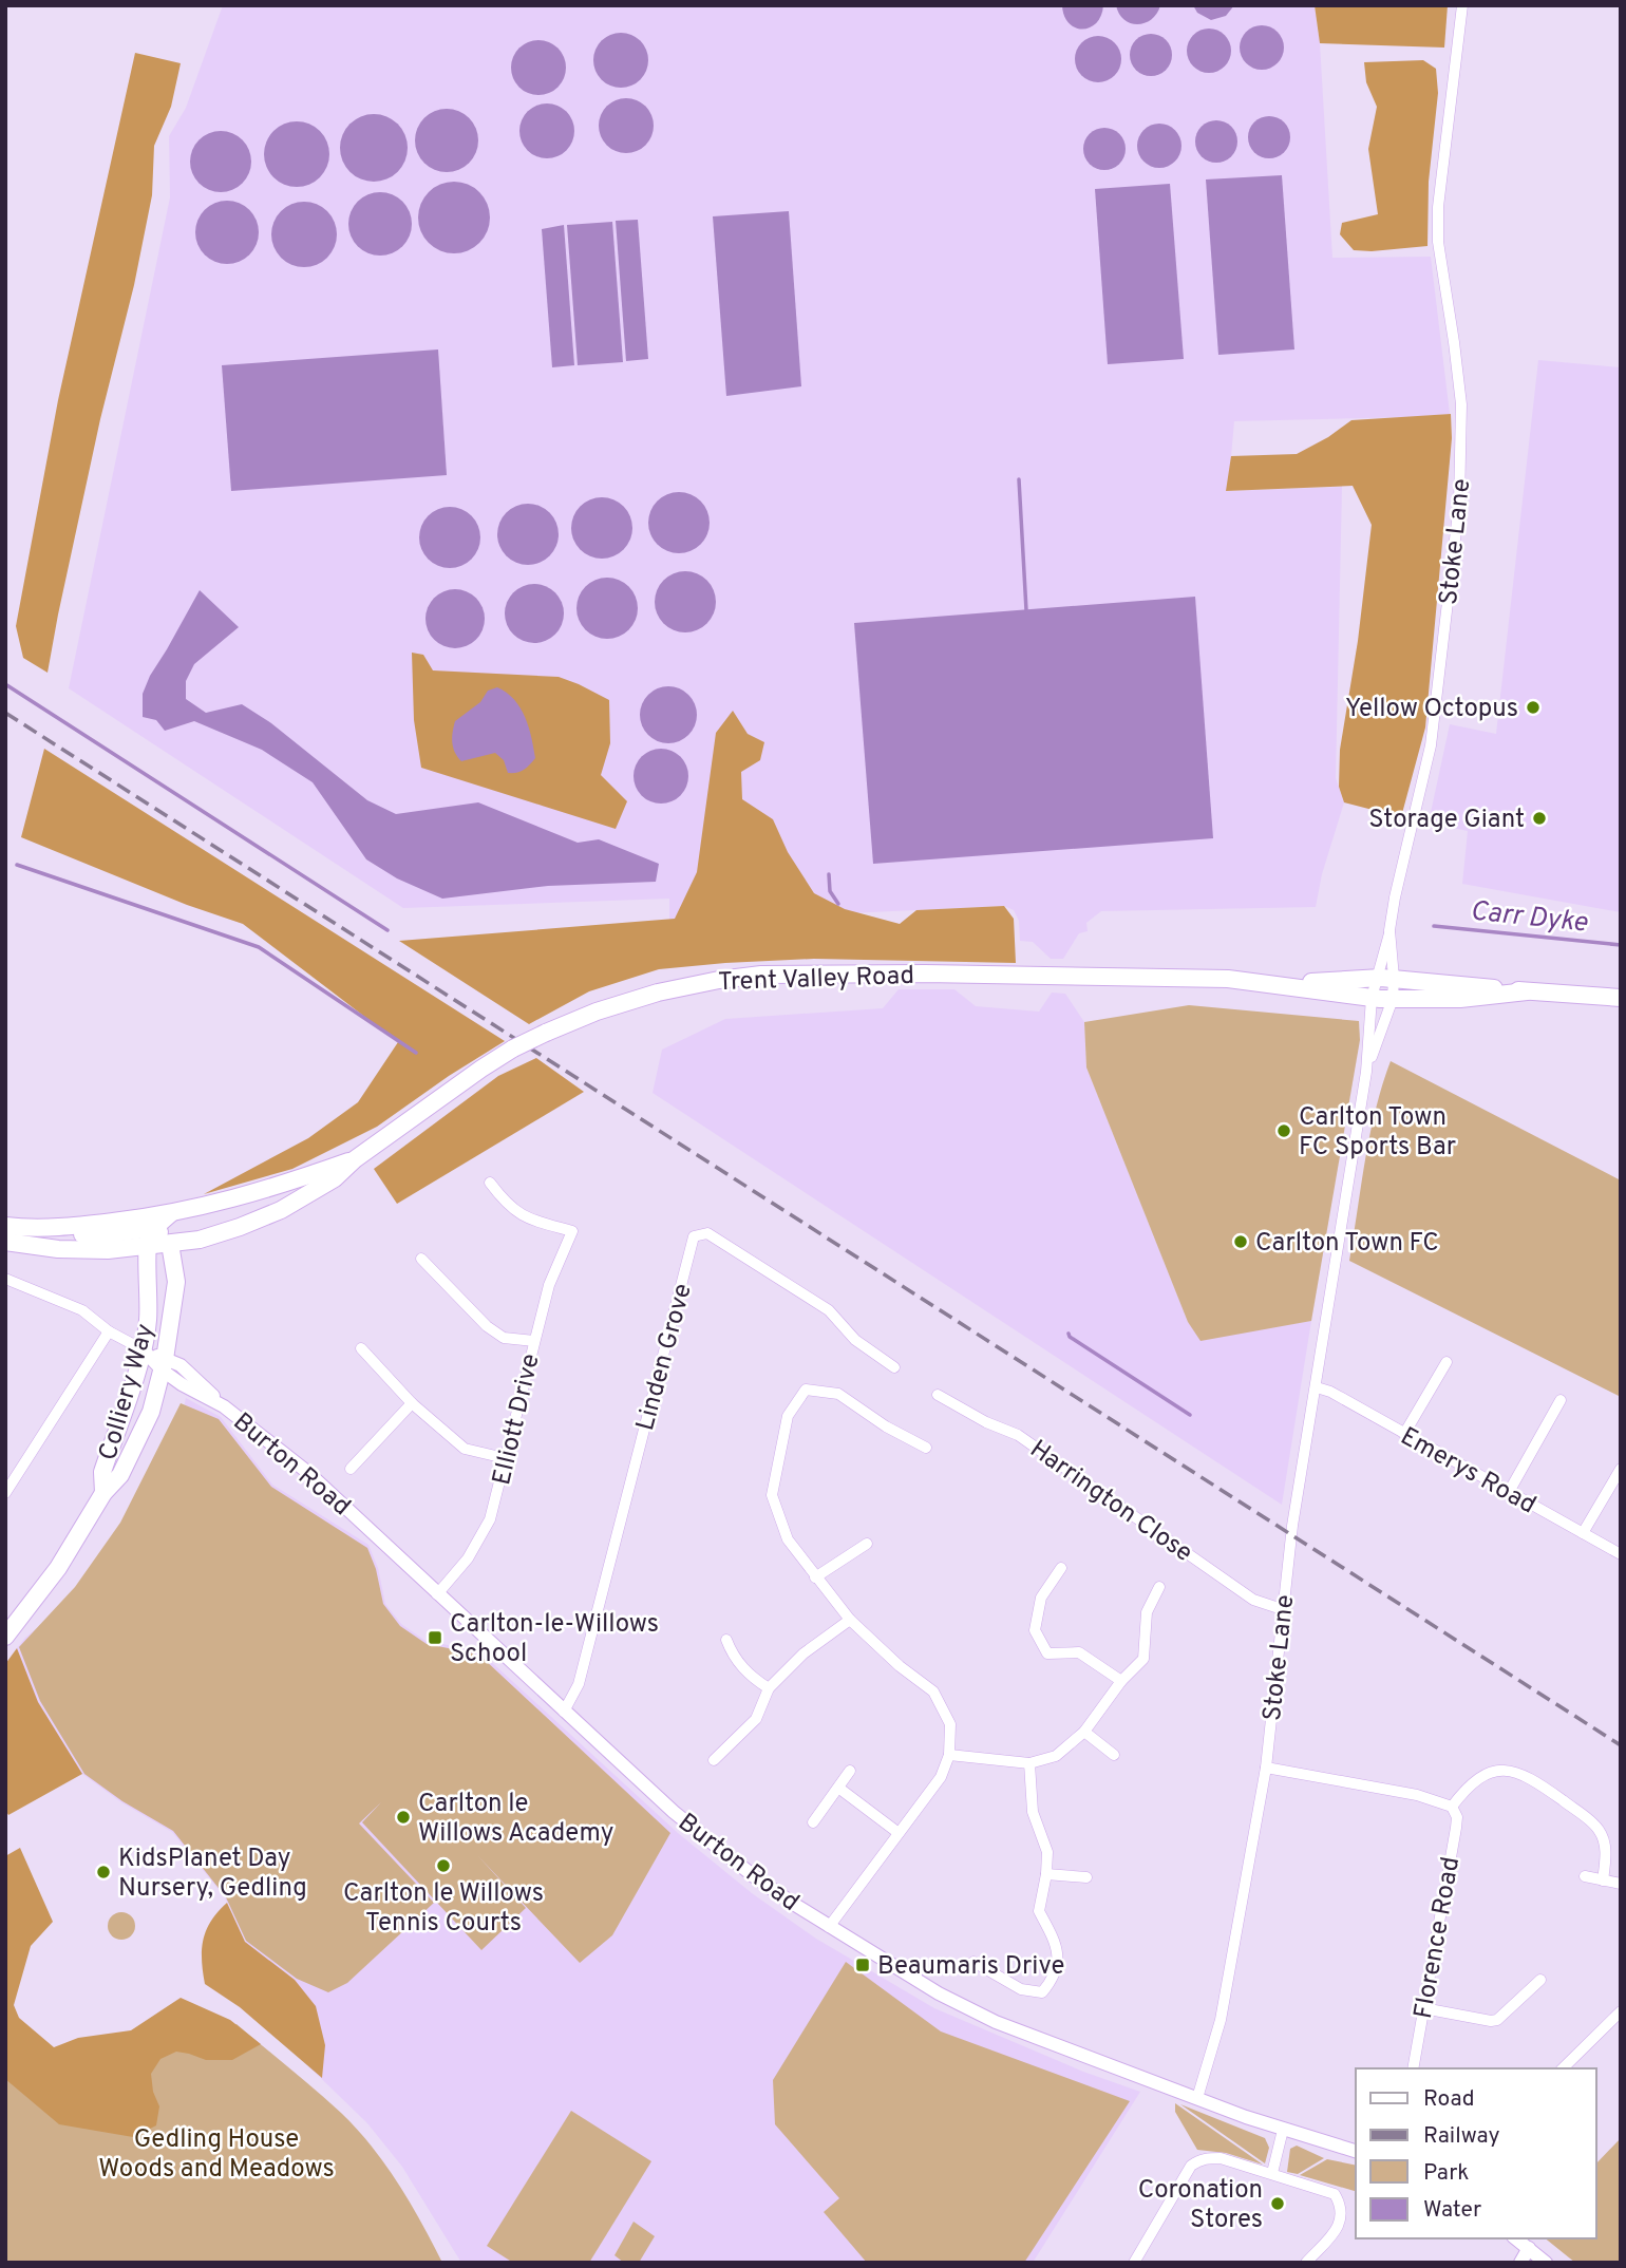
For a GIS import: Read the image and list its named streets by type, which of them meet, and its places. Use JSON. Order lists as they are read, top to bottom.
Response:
{
  "streets": {
    "main road": ["Trent Valley Road", "Colliery Way"],
    "street": [
      "Stoke Lane",
      "Linden Grove",
      "Elliott Drive",
      "Burton Road",
      "Emerys Road",
      "Harrington Close",
      "Florence Road"
    ]
  },
  "crossings": [
    ["Stoke Lane", "Trent Valley Road"],
    ["Stoke Lane", "Burton Road"],
    ["Stoke Lane", "Emerys Road"],
    ["Stoke Lane", "Harrington Close"],
    ["Trent Valley Road", "Colliery Way"],
    ["Linden Grove", "Burton Road"],
    ["Colliery Way", "Burton Road"],
    ["Elliott Drive", "Burton Road"]
  ],
  "water": ["Carr Dyke"],
  "parks": ["Gedling House Woods and Meadows"],
  "places": {
    "other": [
      "Yellow Octopus",
      "Storage Giant",
      "Carlton Town FC Sports Bar",
      "Carlton Town FC",
      "Carlton le Willows Academy",
      "Carlton le Willows Tennis Courts",
      "KidsPlanet Day Nursery, Gedling",
      "Coronation Stores"
    ],
    "transit": ["Carlton-le-Willows School", "Beaumaris Drive"]
  },
  "legend": [
    "Road",
    "Railway",
    "Park",
    "Water"
  ]
}
